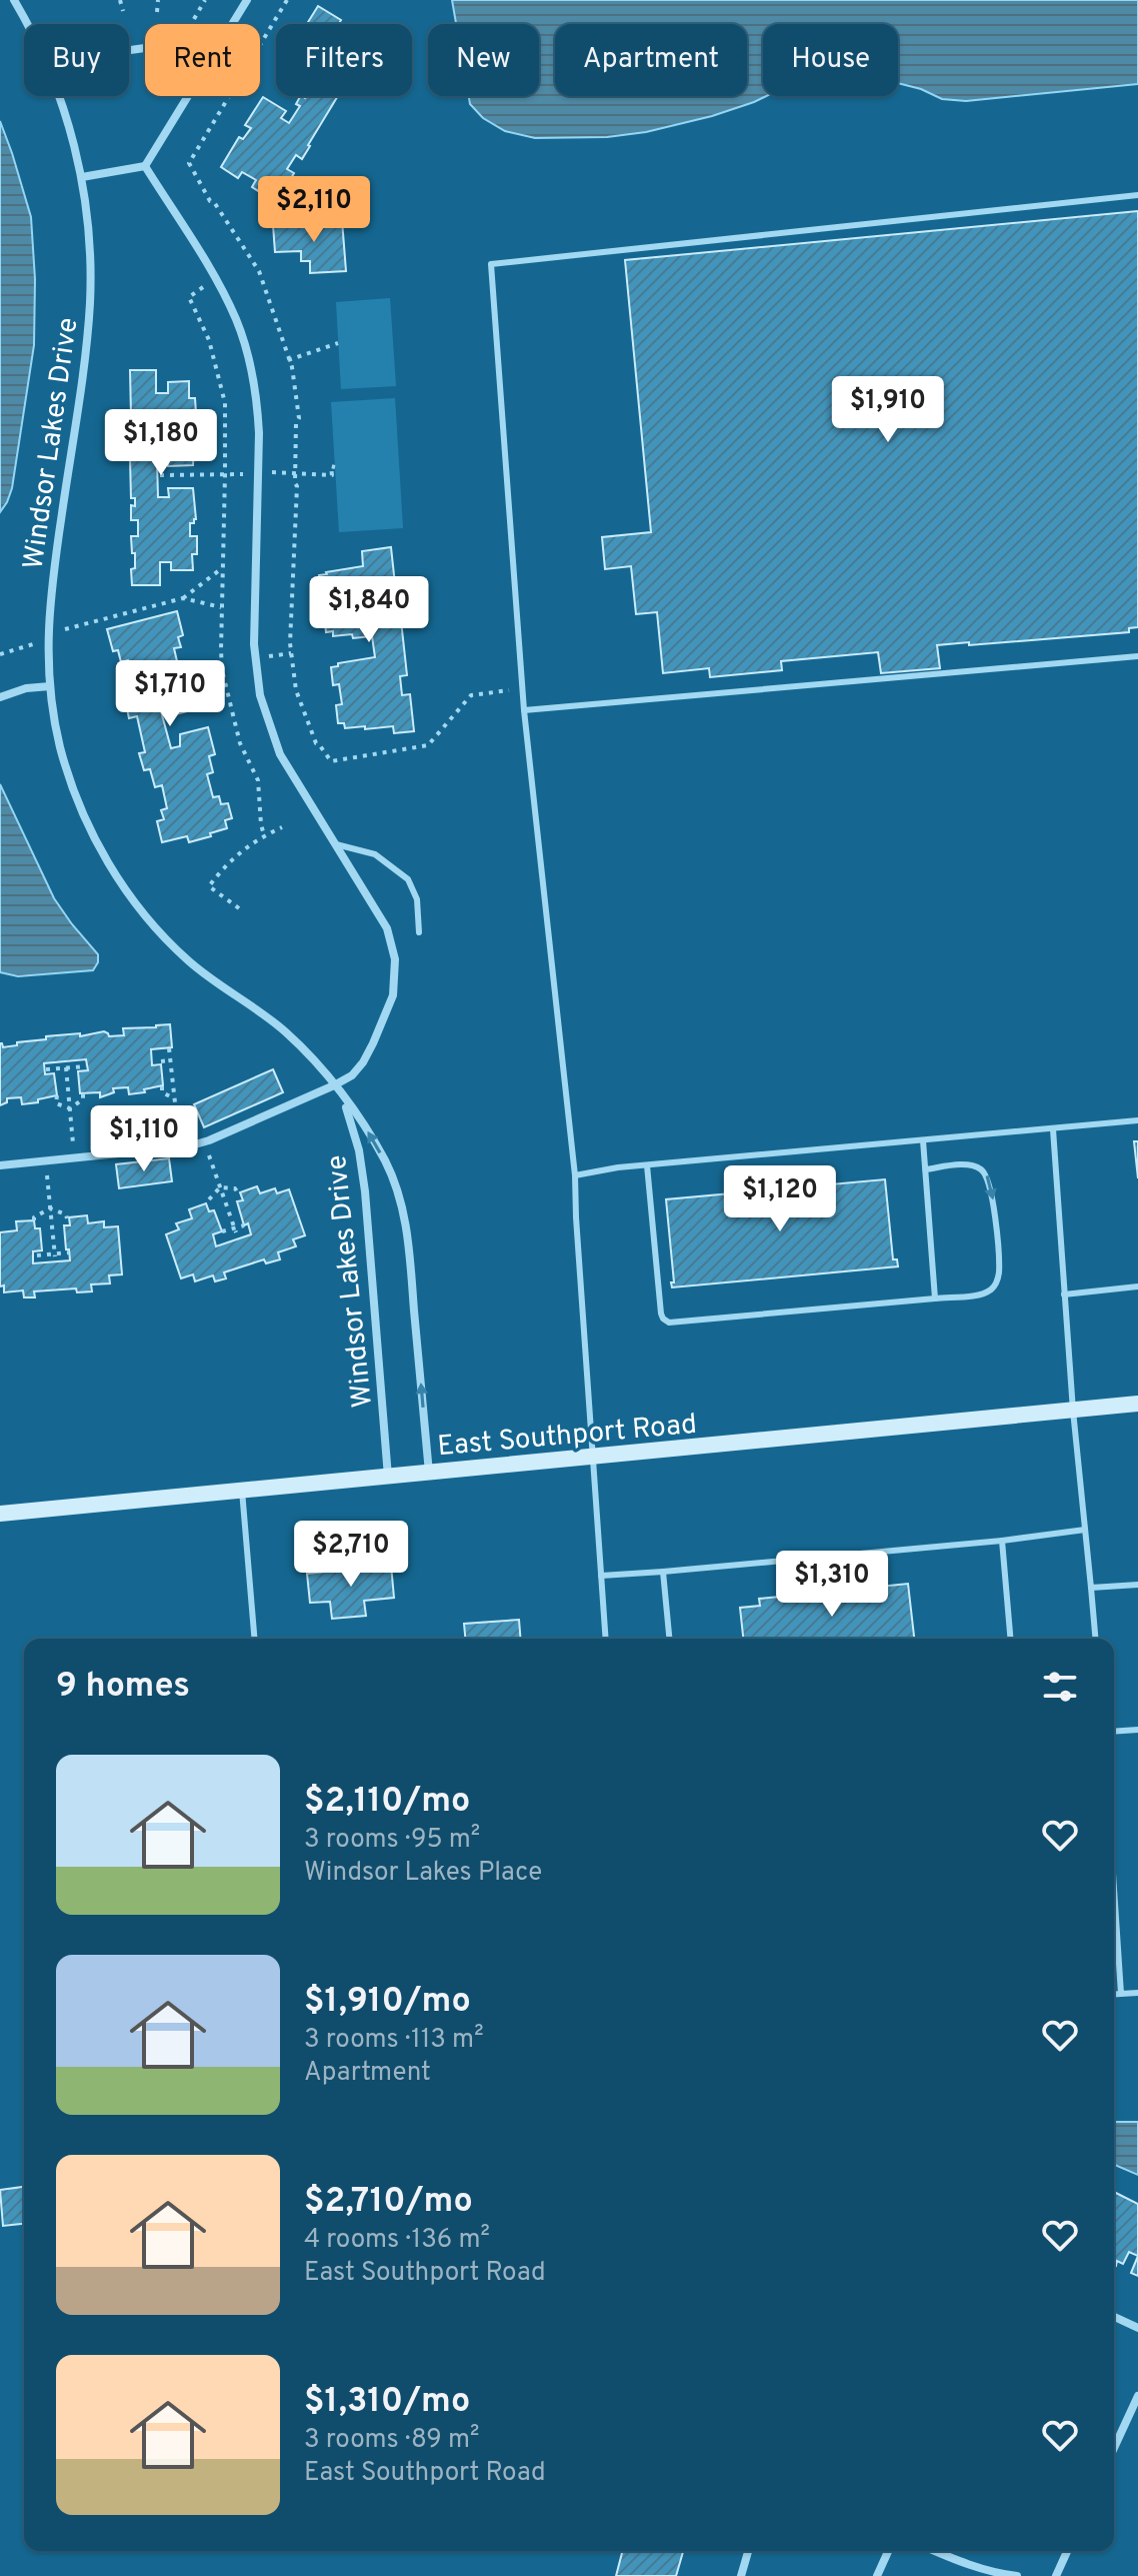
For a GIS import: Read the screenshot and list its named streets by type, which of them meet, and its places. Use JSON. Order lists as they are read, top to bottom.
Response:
{
  "streets": {
    "main road": ["East Southport Road"],
    "street": ["Windsor Lakes Drive"]
  },
  "crossings": [
    ["Windsor Lakes Drive", "East Southport Road"]
  ],
  "page": {
    "chip": [
      "Buy",
      "Rent",
      "Filters",
      "New",
      "Apartment",
      "House"
    ],
    "price": [
      "$2,110",
      "$1,910",
      "$1,180",
      "$1,840",
      "$1,710",
      "$1,110",
      "$1,120",
      "$2,710",
      "$1,310"
    ],
    "heading": "9 homes",
    "list": [
      {
        "name": "$2,110/mo",
        "note": "3 rooms · 95 m² · Windsor Lakes Place"
      },
      {
        "name": "$1,910/mo",
        "note": "3 rooms · 113 m² · Apartment"
      },
      {
        "name": "$2,710/mo",
        "note": "4 rooms · 136 m² · East Southport Road"
      },
      {
        "name": "$1,310/mo",
        "note": "3 rooms · 89 m² · East Southport Road"
      }
    ]
  }
}
